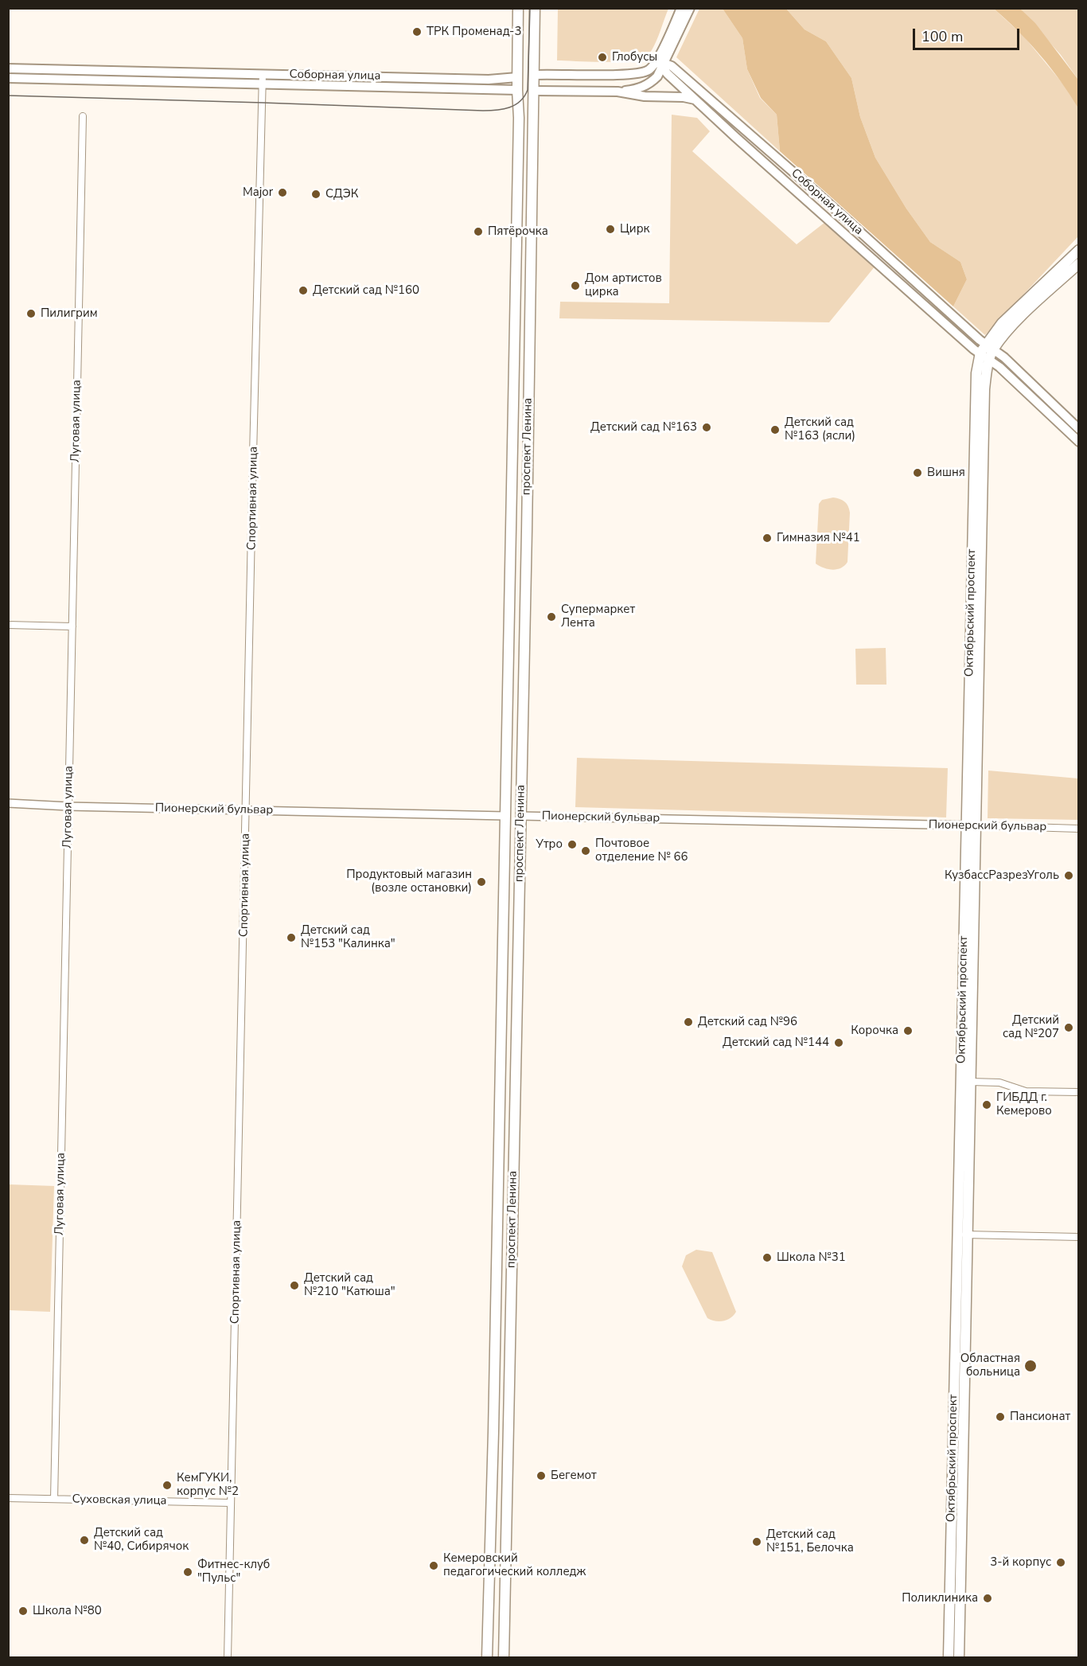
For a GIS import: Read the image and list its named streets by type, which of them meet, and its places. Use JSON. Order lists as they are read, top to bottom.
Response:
{
  "streets": {
    "main road": [
      "Соборная улица",
      "проспект Ленина",
      "Октябрьский проспект",
      "Пионерский бульвар"
    ],
    "street": ["Луговая улица", "Спортивная улица", "Суховская улица"]
  },
  "crossings": [
    ["Соборная улица", "проспект Ленина"],
    ["Соборная улица", "Спортивная улица"],
    ["Соборная улица", "Октябрьский проспект"],
    ["Луговая улица", "Пионерский бульвар"],
    ["Луговая улица", "Суховская улица"],
    ["проспект Ленина", "Пионерский бульвар"],
    ["Спортивная улица", "Пионерский бульвар"],
    ["Спортивная улица", "Суховская улица"],
    ["Октябрьский проспект", "Пионерский бульвар"]
  ],
  "places": [
    "ТРК Променад-3",
    "Глобусы",
    "Major",
    "СДЭК",
    "Цирк",
    "Пятёрочка",
    "Дом артистов цирка",
    "Детский сад №160",
    "Пилигрим",
    "Детский сад №163",
    "Детский сад №163 (ясли)",
    "Вишня",
    "Гимназия №41",
    "Супермаркет Лента",
    "Утро",
    "Почтовое отделение № 66",
    "КузбассРазрезУголь",
    "Продуктовый магазин (возле остановки)",
    "Детский сад №153 \"Калинка\"",
    "Детский сад №96",
    "Детский сад №207",
    "Корочка",
    "Детский сад №144",
    "ГИБДД г. Кемерово",
    "Школа №31",
    "Детский сад №210 \"Катюша\"",
    "Областная больница",
    "Пансионат",
    "Бегемот",
    "КемГУКИ, корпус №2",
    "Детский сад №40, Сибирячок",
    "Детский сад №151, Белочка",
    "3-й корпус",
    "Кемеровский педагогический колледж",
    "Фитнес-клуб \"Пульс\"",
    "Поликлиника",
    "Школа №80"
  ],
  "scale_bar": "100 m"
}
